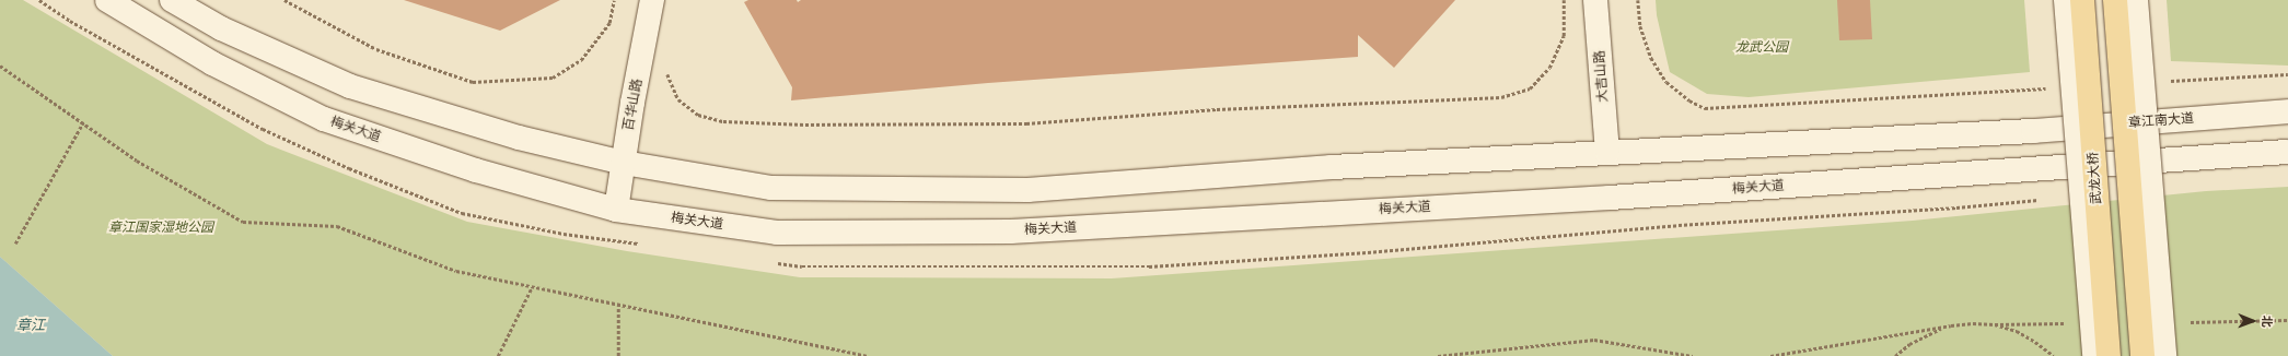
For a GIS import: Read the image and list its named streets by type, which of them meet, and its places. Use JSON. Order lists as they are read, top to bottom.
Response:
{
  "streets": {
    "main road": [
      "大吉山路",
      "百华山路",
      "章江南大道",
      "梅关大道",
      "武龙大桥"
    ]
  },
  "crossings": [
    ["大吉山路", "章江南大道"],
    ["百华山路", "梅关大道"]
  ],
  "water": ["章江"],
  "parks": ["龙武公园", "章江国家湿地公园"],
  "north": "right"
}
